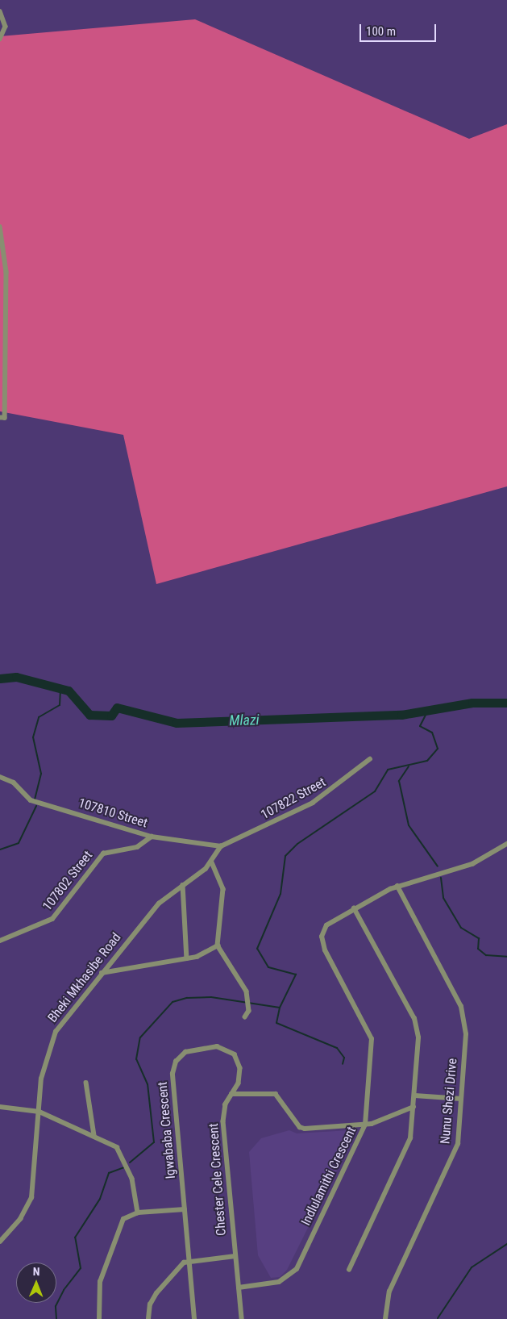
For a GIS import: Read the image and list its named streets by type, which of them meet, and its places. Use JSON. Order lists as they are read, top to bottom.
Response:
{
  "streets": {
    "street": [
      "107822 Street",
      "107810 Street",
      "107802 Street",
      "Bheki Mkhasibe Road",
      "Nunu Shezi Drive",
      "Igwababa Crescent",
      "Indlulamithi Crescent",
      "Chester Cele Crescent"
    ]
  },
  "crossings": [
    ["107822 Street", "107810 Street"],
    ["107810 Street", "107802 Street"],
    ["Nunu Shezi Drive", "Indlulamithi Crescent"],
    ["Igwababa Crescent", "Chester Cele Crescent"],
    ["Indlulamithi Crescent", "Chester Cele Crescent"]
  ],
  "water": ["Mlazi"],
  "scale_bar": "100 m",
  "north": "top"
}
